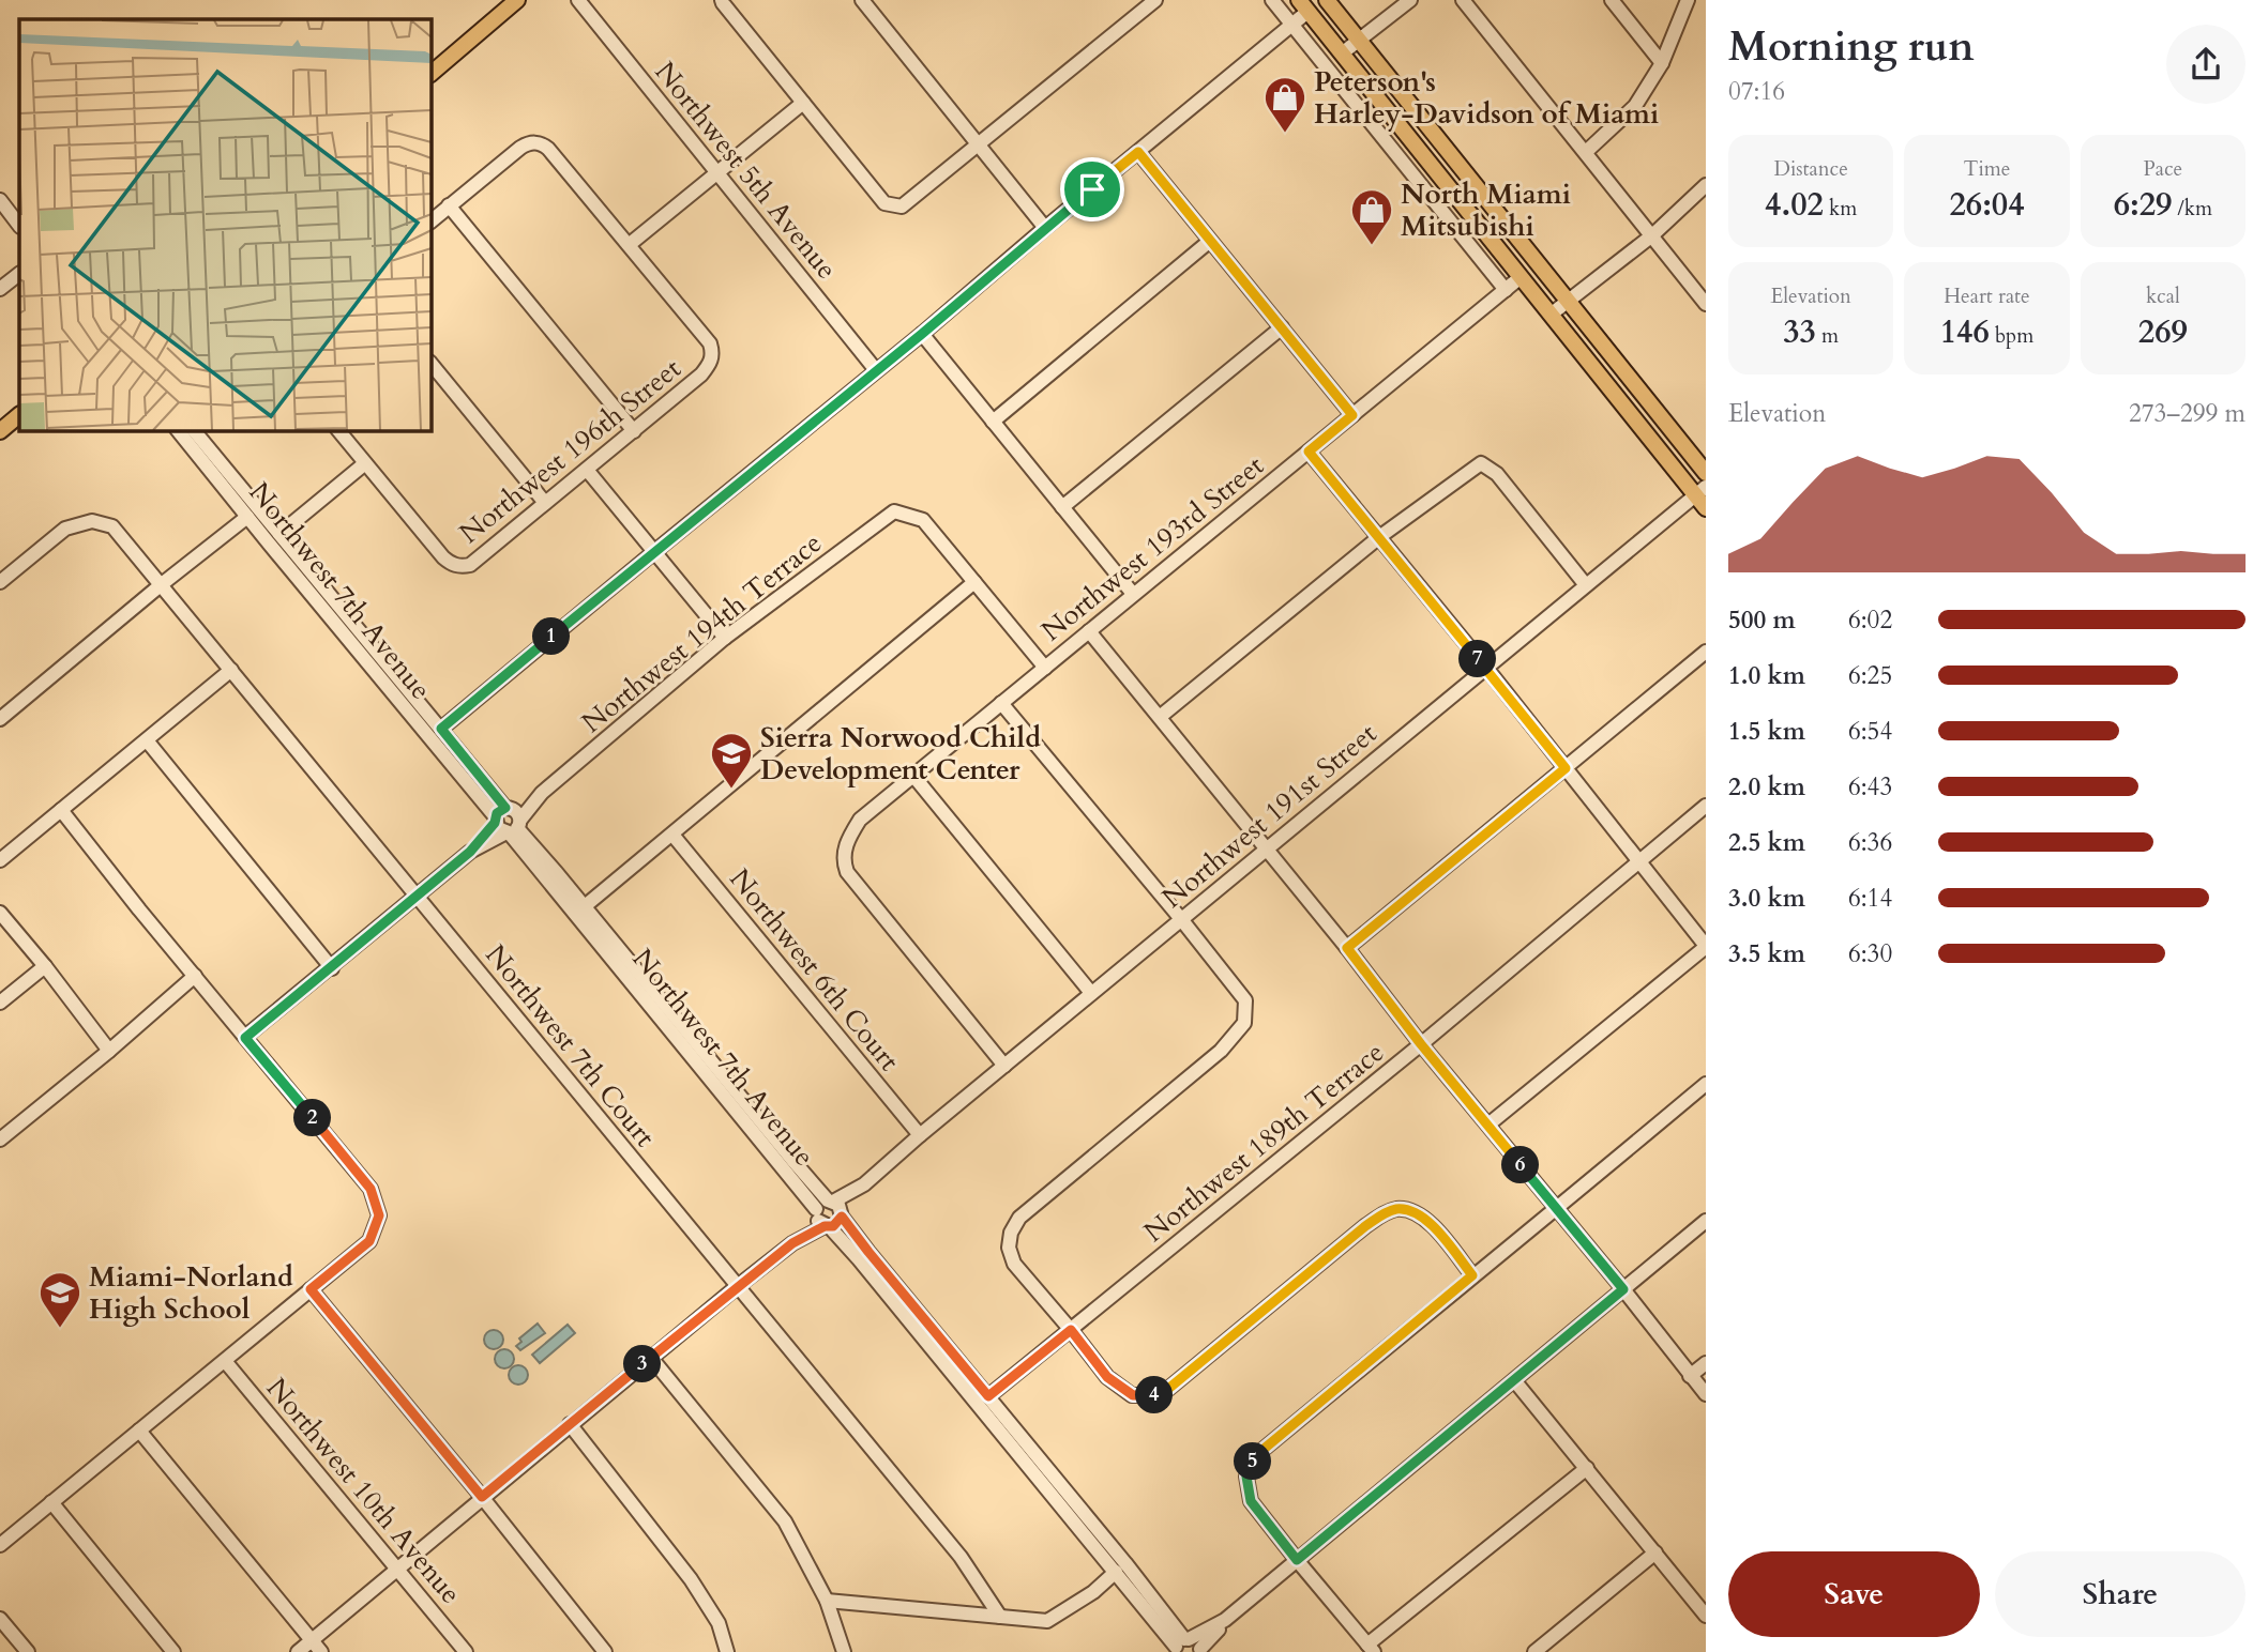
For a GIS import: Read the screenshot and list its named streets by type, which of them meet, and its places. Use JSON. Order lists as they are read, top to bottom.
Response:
{
  "streets": {
    "street": [
      "Northwest 5th Avenue",
      "Northwest 196th Street",
      "Northwest 193rd Street",
      "Northwest 7th Avenue",
      "Northwest 194th Terrace",
      "Northwest 191st Street",
      "Northwest 6th Court",
      "Northwest 7th Court",
      "Northwest 189th Terrace",
      "Northwest 10th Avenue"
    ]
  },
  "crossings": [
    ["Northwest 193rd Street", "Northwest 191st Street"],
    ["Northwest 7th Avenue", "Northwest 194th Terrace"],
    ["Northwest 7th Avenue", "Northwest 191st Street"],
    ["Northwest 7th Avenue", "Northwest 189th Terrace"],
    ["Northwest 194th Terrace", "Northwest 7th Court"],
    ["Northwest 191st Street", "Northwest 6th Court"]
  ],
  "places": {
    "shop": ["Peterson's Harley-Davidson of Miami", "North Miami Mitsubishi"],
    "school or university": ["Sierra Norwood Child Development Center", "Miami-Norland High School"]
  },
  "page": {
    "heading": ["Morning run", "07:16"],
    "stats": [
      ["Distance", "4.02 km"],
      ["Time", "26:04"],
      ["Pace", "6:29 /km"],
      ["Elevation", "33 m"],
      ["Heart rate", "146 bpm"],
      ["kcal", "269"]
    ],
    "chart": ["Elevation", "273–299 m"],
    "list": [
      {
        "name": "500 m",
        "note": "6:02"
      },
      {
        "name": "1.0 km",
        "note": "6:25"
      },
      {
        "name": "1.5 km",
        "note": "6:54"
      },
      {
        "name": "2.0 km",
        "note": "6:43"
      },
      {
        "name": "2.5 km",
        "note": "6:36"
      },
      {
        "name": "3.0 km",
        "note": "6:14"
      },
      {
        "name": "3.5 km",
        "note": "6:30"
      }
    ],
    "pins": [
      "1",
      "7",
      "2",
      "6",
      "3",
      "4",
      "5"
    ],
    "buttons": ["Save", "Share"]
  }
}
